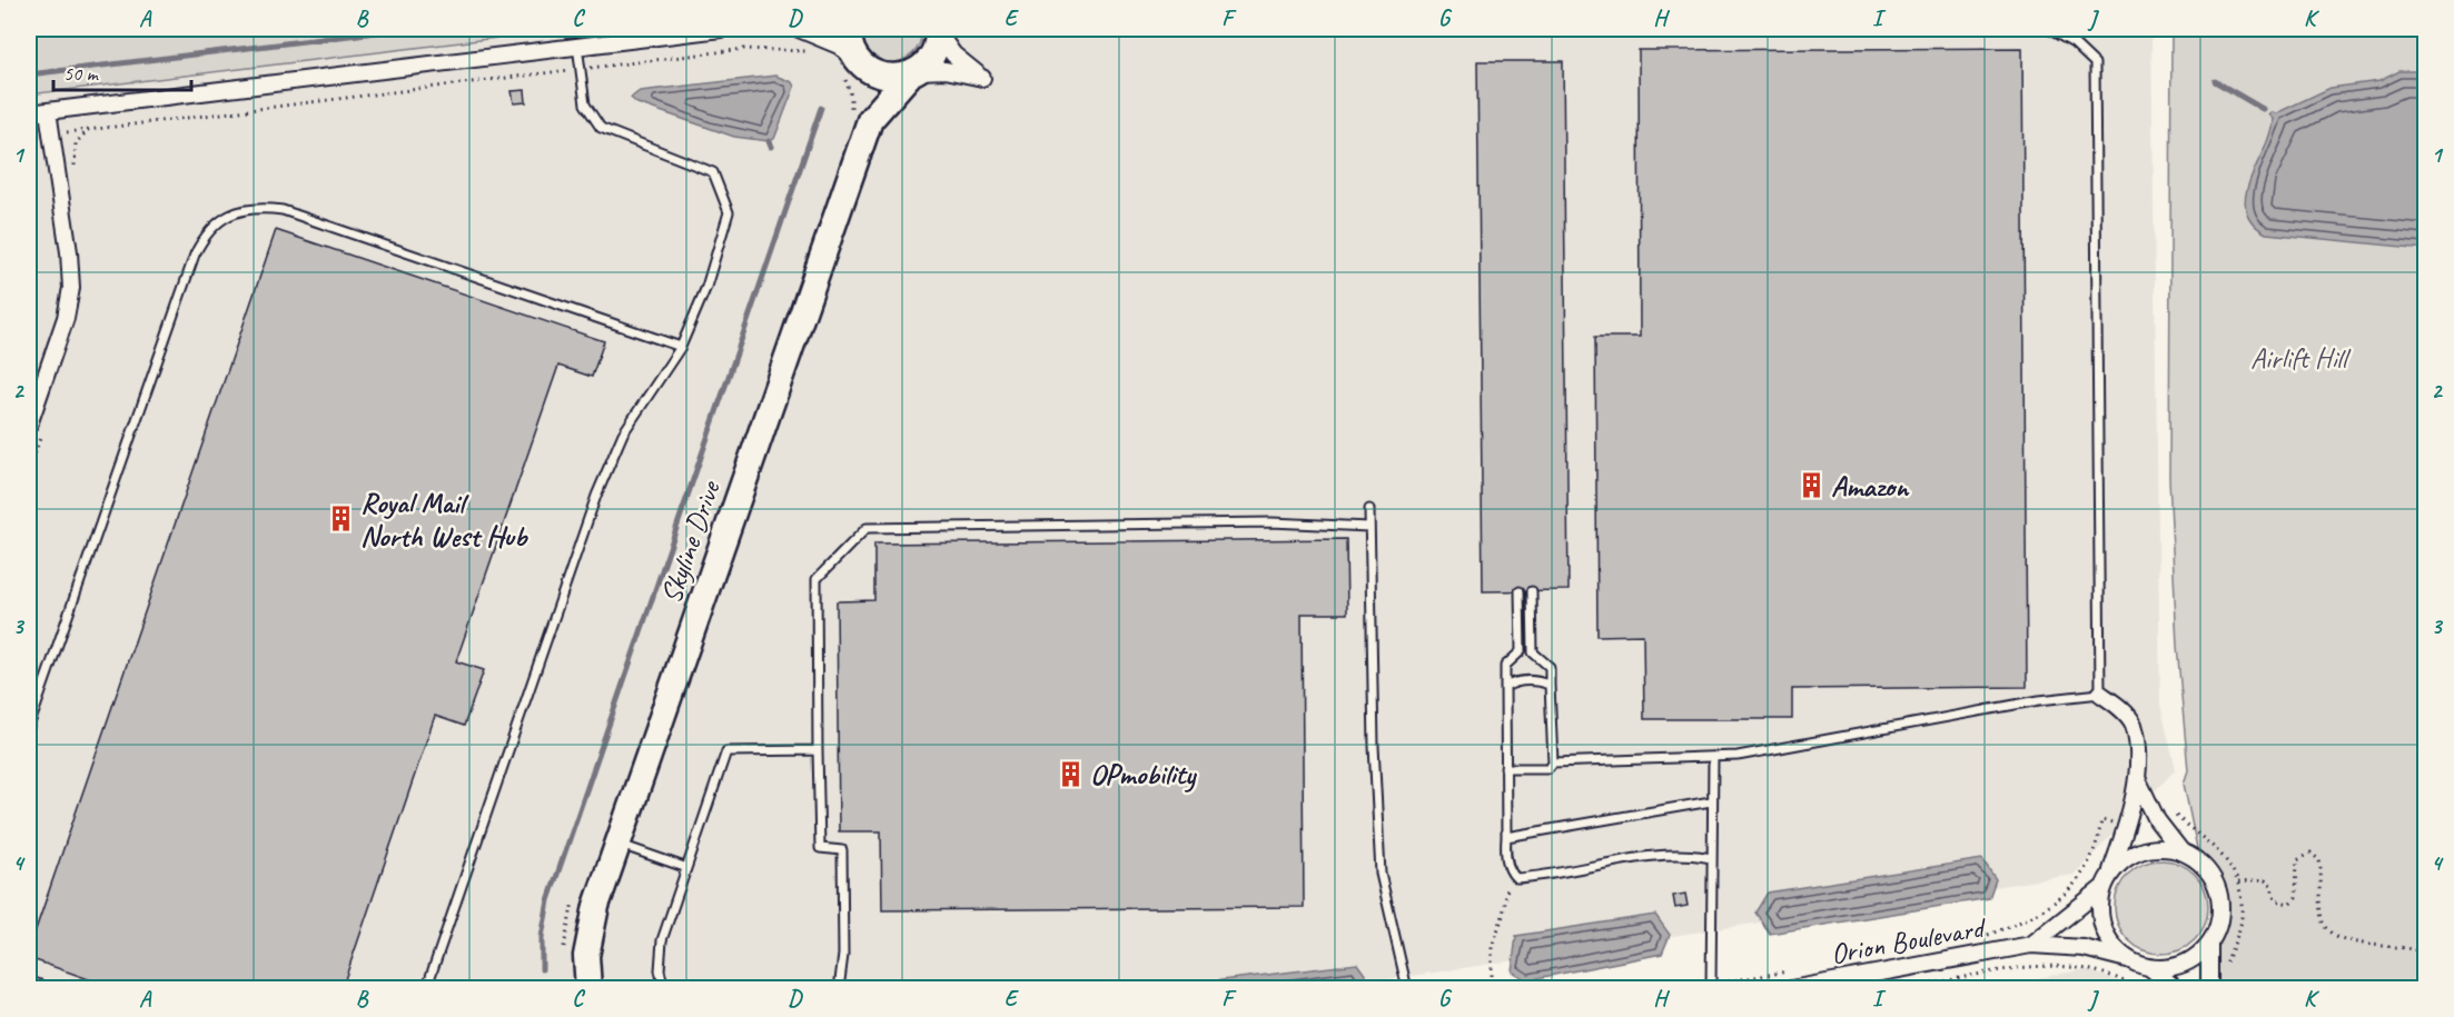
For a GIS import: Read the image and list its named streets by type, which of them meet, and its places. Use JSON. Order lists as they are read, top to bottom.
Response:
{
  "streets": {
    "main road": ["Skyline Drive"],
    "street": ["Orion Boulevard"]
  },
  "parks": ["Airlift Hill"],
  "places": {
    "building": ["Amazon", "Royal Mail North West Hub", "OPmobility"]
  },
  "scale_bar": "50 m",
  "grid": {
    "columns": [
      "A",
      "B",
      "C",
      "D",
      "E",
      "F",
      "G",
      "H",
      "I",
      "J",
      "K"
    ],
    "rows": [
      "1",
      "2",
      "3",
      "4"
    ]
  }
}
